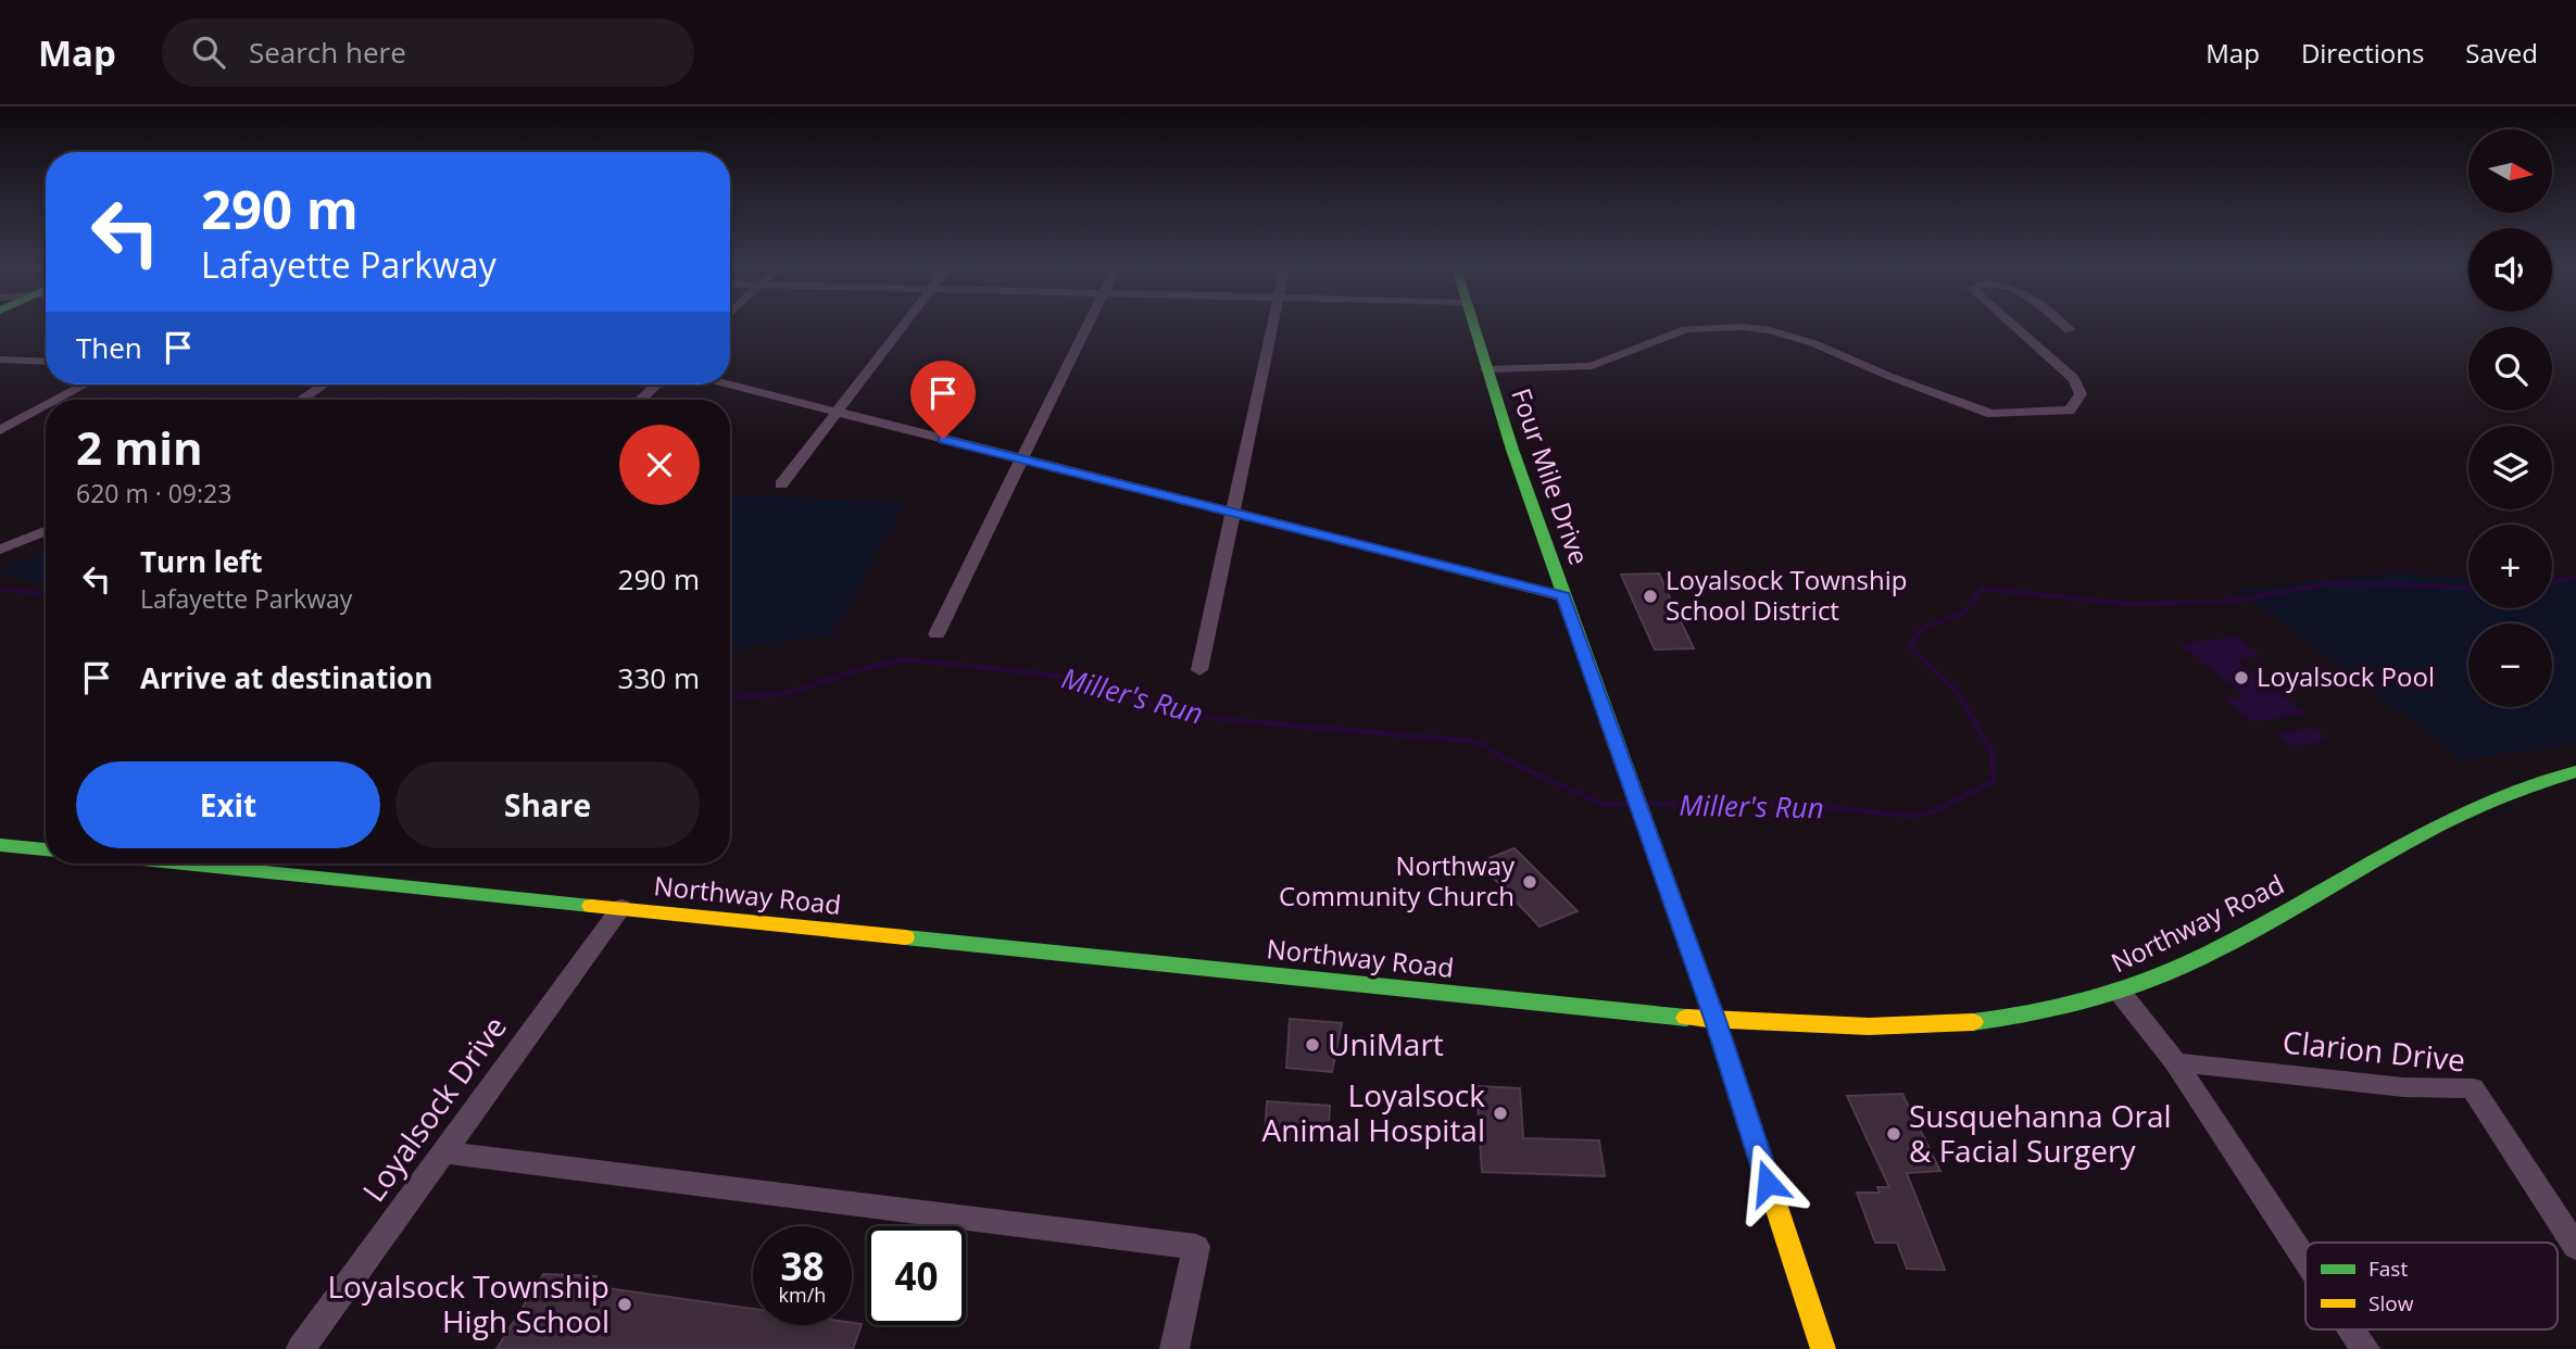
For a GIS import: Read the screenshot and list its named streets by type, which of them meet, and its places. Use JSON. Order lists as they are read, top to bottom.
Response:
{
  "streets": {
    "street": [
      "Four Mile Drive",
      "Northway Road",
      "Clarion Drive",
      "Loyalsock Drive"
    ]
  },
  "crossings": [
    ["Four Mile Drive", "Northway Road"],
    ["Northway Road", "Loyalsock Drive"]
  ],
  "water": ["Miller's Run"],
  "places": [
    "Loyalsock Township School District",
    "Loyalsock Pool",
    "Northway Community Church",
    "UniMart",
    "Loyalsock Animal Hospital",
    "Susquehanna Oral & Facial Surgery",
    "Loyalsock Township High School"
  ],
  "legend": ["Fast", "Slow"],
  "north": "right",
  "page": {
    "header": "Map",
    "search": "Search here",
    "nav": ["Map", "Directions", "Saved"],
    "map_buttons": ["+", "−"],
    "turn": ["290 m", "Lafayette Parkway"],
    "then": "Then",
    "heading": ["2 min", "620 m · 09:23"],
    "list": [
      {
        "name": "Turn left",
        "note": "Lafayette Parkway",
        "value": "290 m"
      },
      {
        "name": "Arrive at destination",
        "value": "330 m"
      }
    ],
    "buttons": ["Exit", "Share"],
    "speed": "38 km/h",
    "limit": "40"
  }
}
